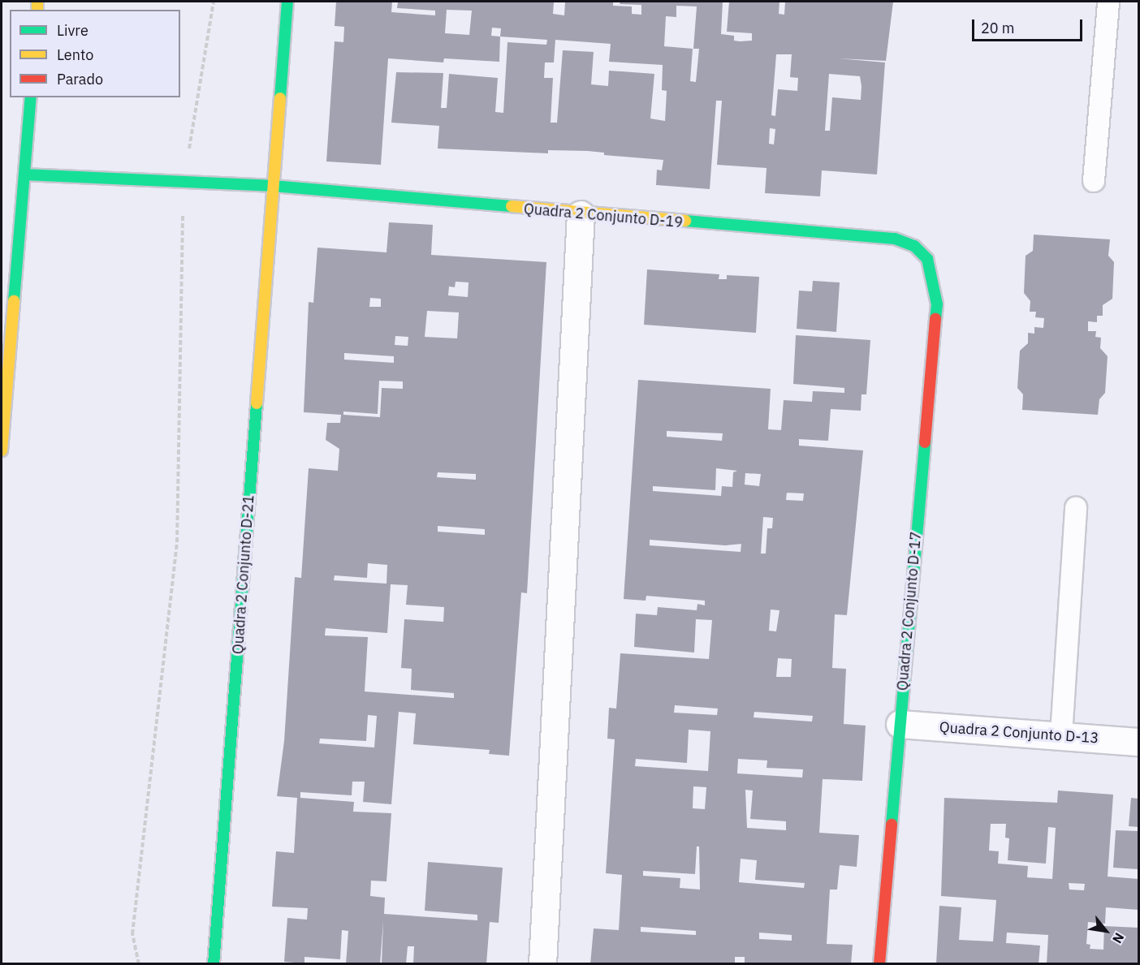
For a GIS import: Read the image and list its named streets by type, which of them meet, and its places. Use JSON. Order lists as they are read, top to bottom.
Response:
{
  "streets": {
    "main road": ["Quadra 2 Conjunto D-19", "Quadra 2 Conjunto D-21", "Quadra 2 Conjunto D-17"],
    "street": ["Quadra 2 Conjunto D-13"]
  },
  "crossings": [
    ["Quadra 2 Conjunto D-19", "Quadra 2 Conjunto D-21"],
    ["Quadra 2 Conjunto D-19", "Quadra 2 Conjunto D-17"],
    ["Quadra 2 Conjunto D-17", "Quadra 2 Conjunto D-13"]
  ],
  "legend": ["Livre", "Lento", "Parado"],
  "scale_bar": "20 m",
  "north": "bottom right"
}
